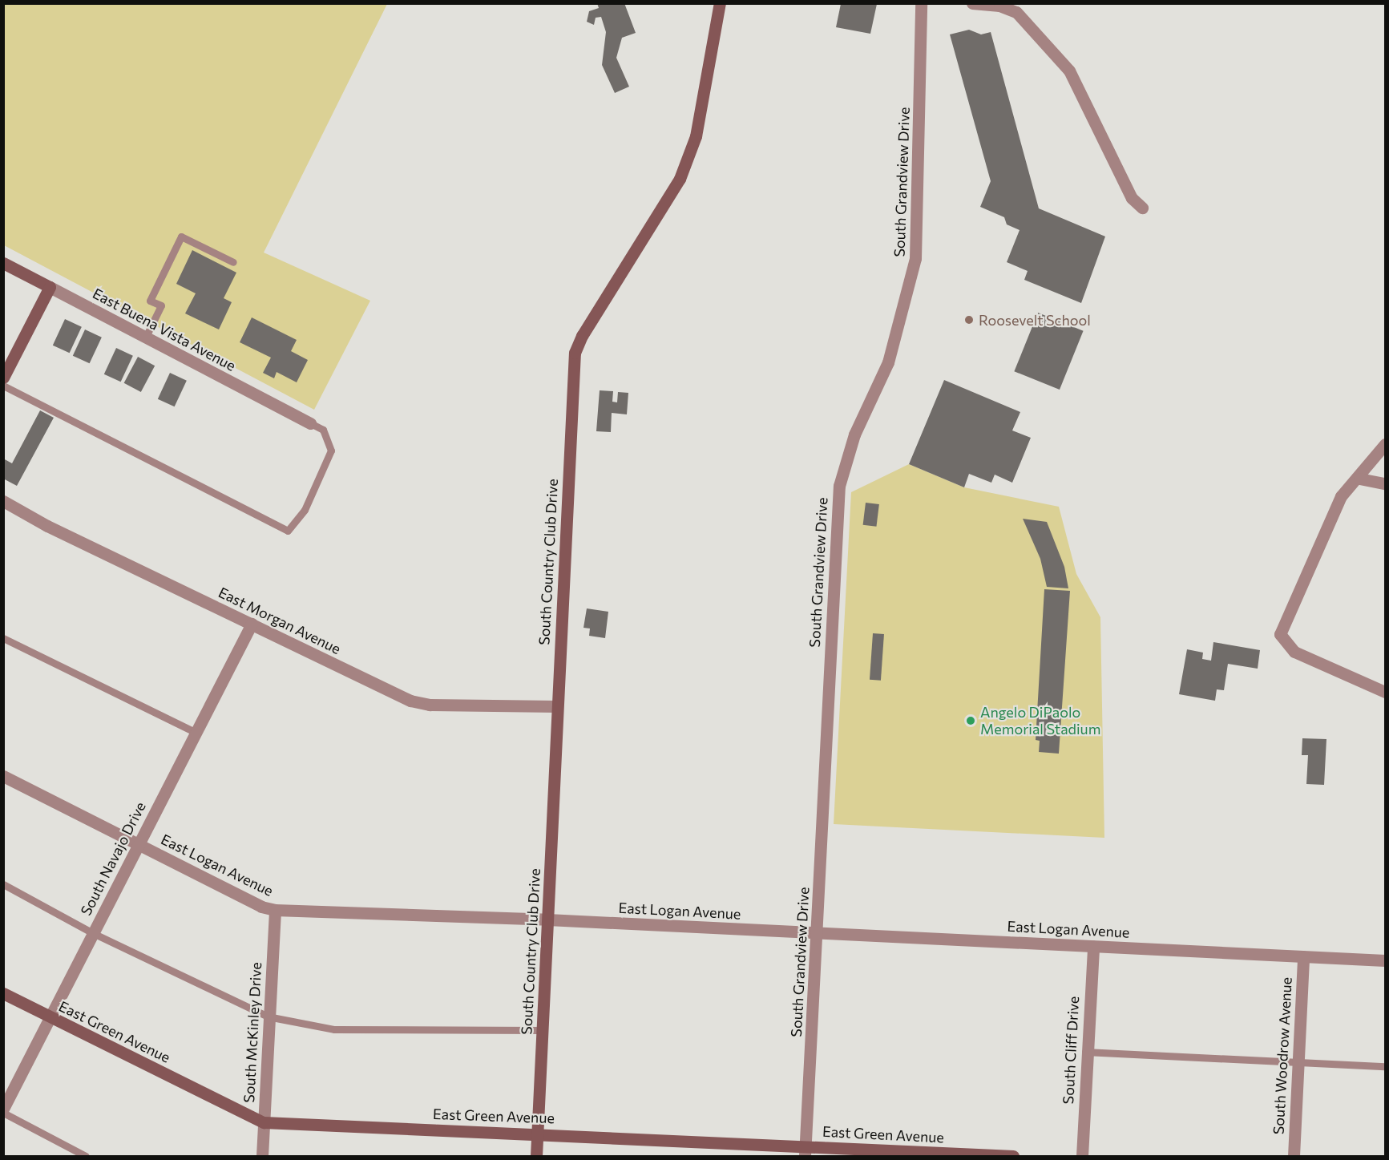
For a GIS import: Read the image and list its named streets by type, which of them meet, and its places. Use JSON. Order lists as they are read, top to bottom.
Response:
{
  "streets": {
    "main road": ["East Buena Vista Avenue", "South Country Club Drive", "East Green Avenue"],
    "street": [
      "South Grandview Drive",
      "East Morgan Avenue",
      "South Navajo Drive",
      "East Logan Avenue",
      "South McKinley Drive",
      "South Cliff Drive",
      "South Woodrow Avenue"
    ]
  },
  "crossings": [
    ["South Grandview Drive", "East Logan Avenue"],
    ["South Grandview Drive", "East Green Avenue"],
    ["South Country Club Drive", "East Morgan Avenue"],
    ["South Country Club Drive", "East Logan Avenue"],
    ["South Country Club Drive", "East Green Avenue"],
    ["East Morgan Avenue", "South Navajo Drive"],
    ["South Navajo Drive", "East Logan Avenue"],
    ["South Navajo Drive", "East Green Avenue"],
    ["East Logan Avenue", "South McKinley Drive"],
    ["East Logan Avenue", "South Cliff Drive"],
    ["East Logan Avenue", "South Woodrow Avenue"],
    ["East Green Avenue", "South McKinley Drive"]
  ],
  "places": ["Roosevelt School", "Angelo DiPaolo Memorial Stadium"]
}
